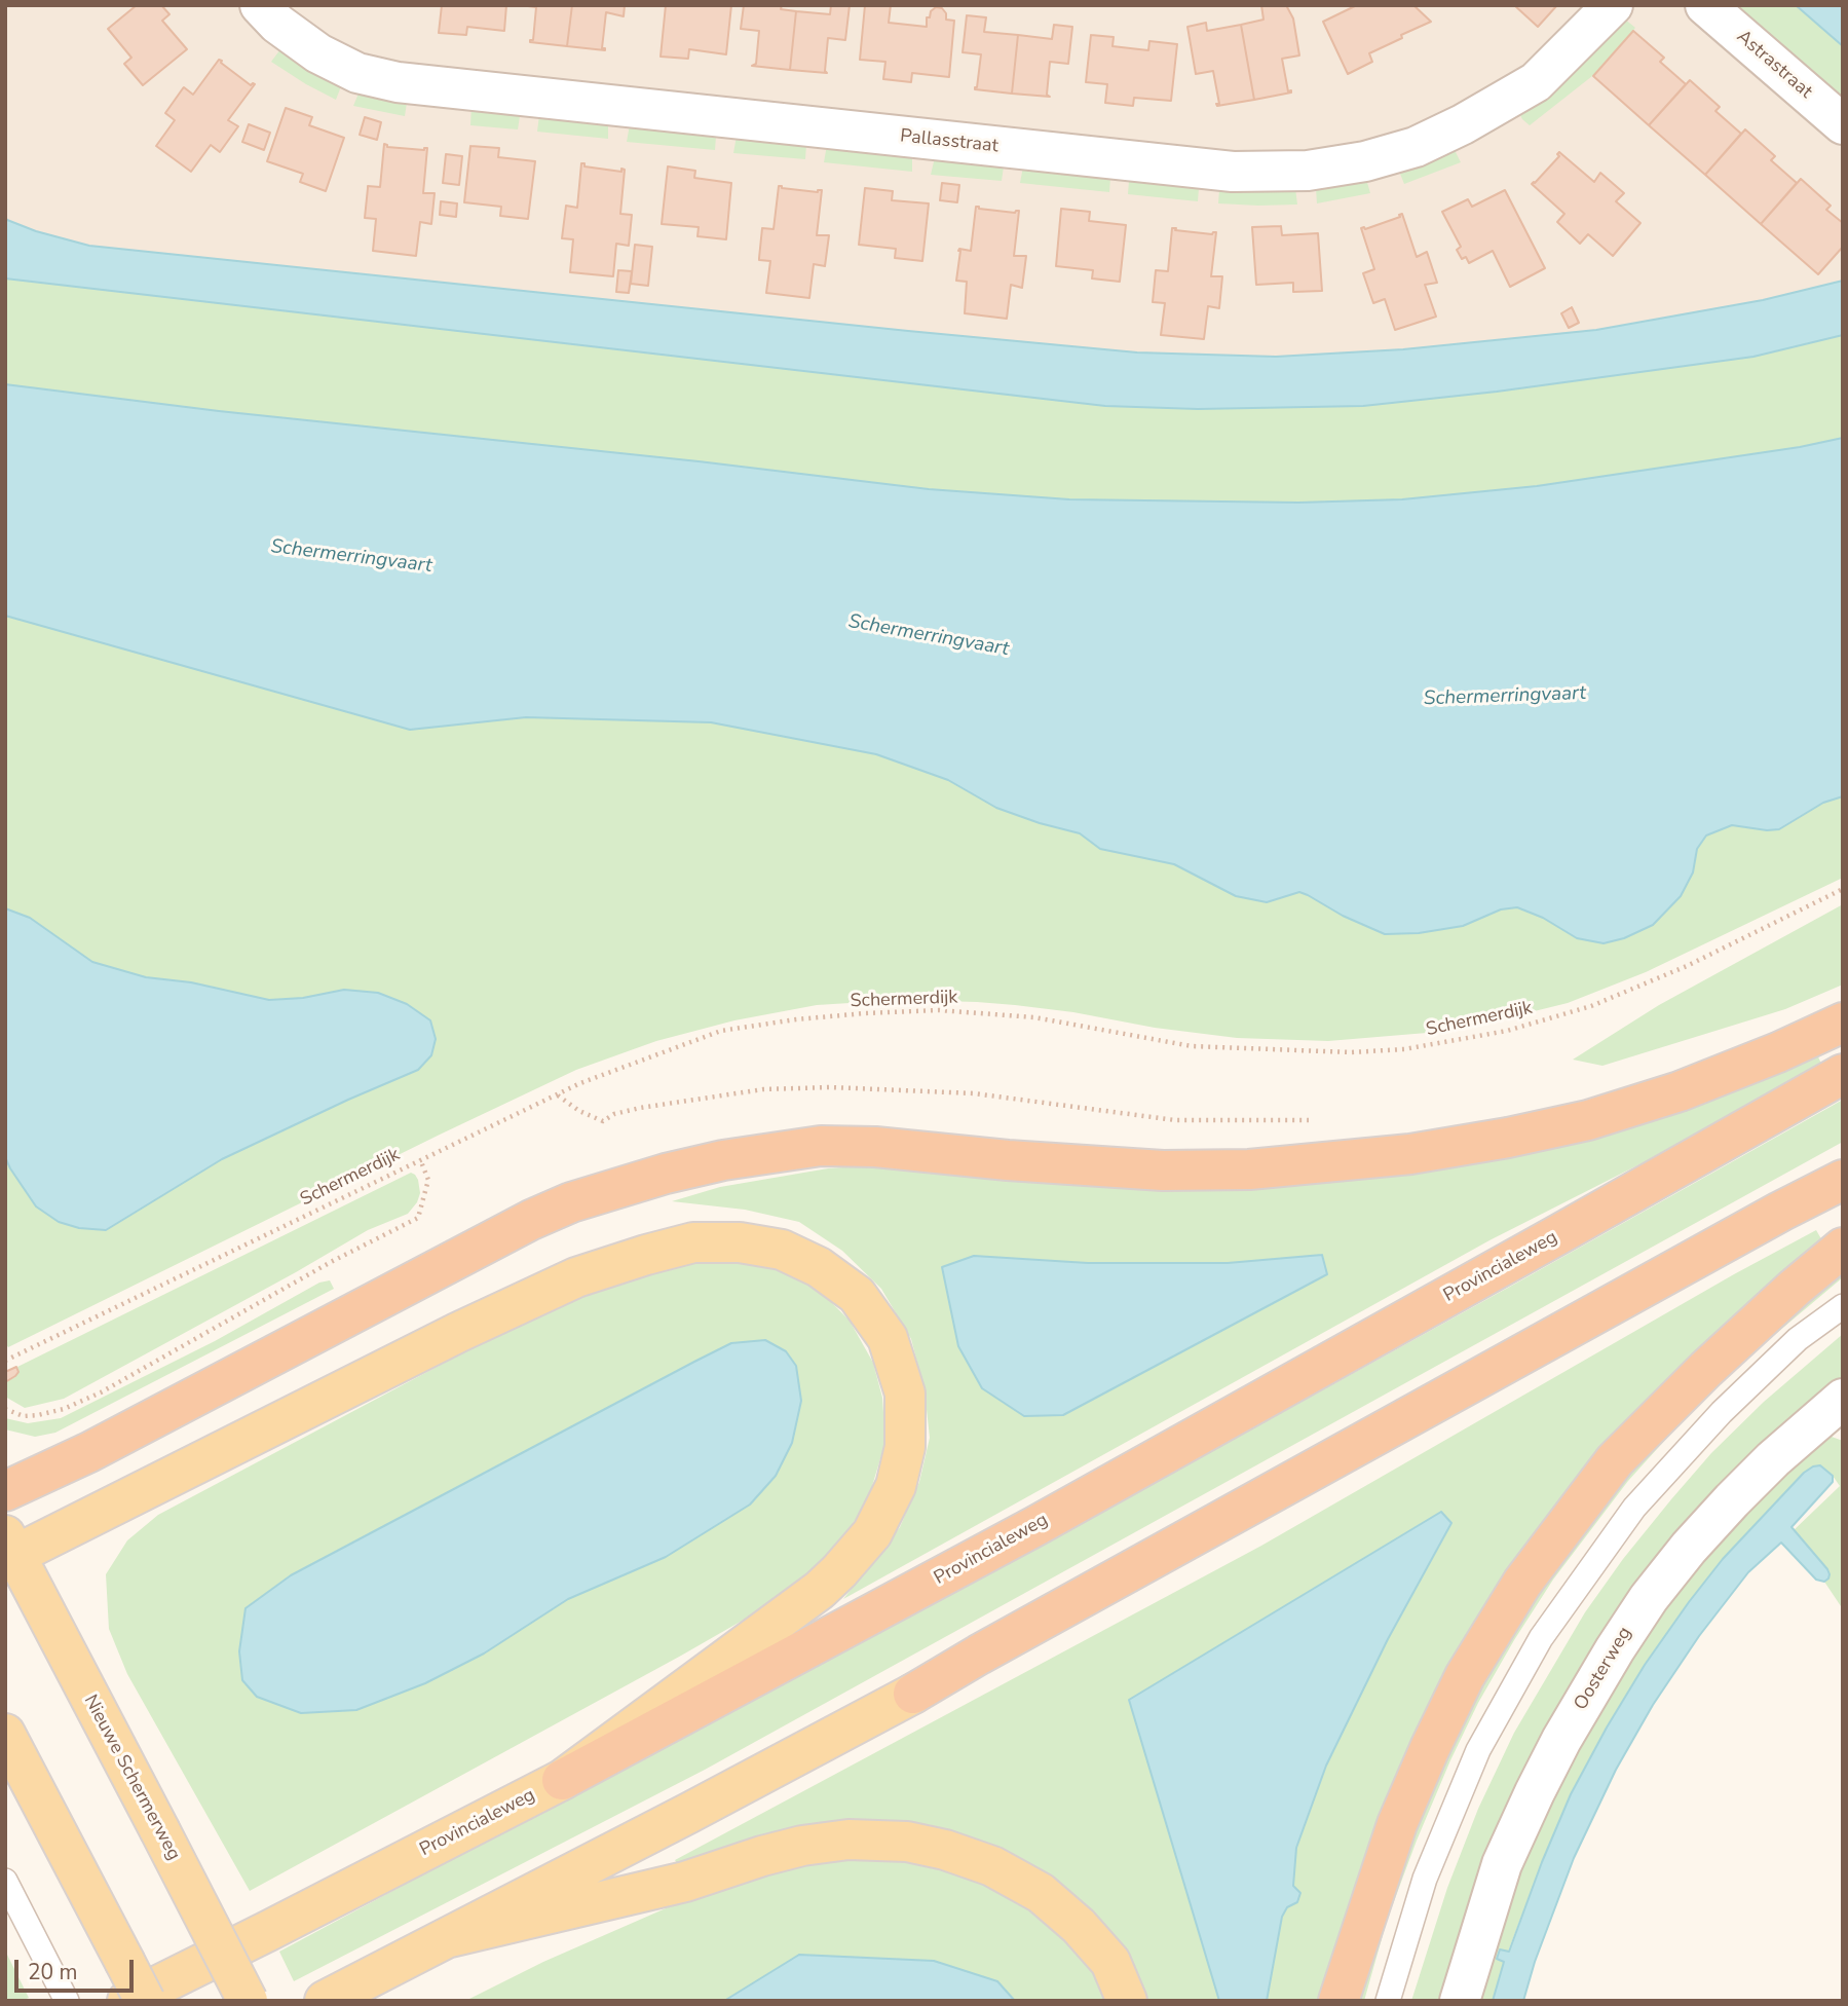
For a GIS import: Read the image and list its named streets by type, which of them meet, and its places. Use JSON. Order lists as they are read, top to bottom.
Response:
{
  "streets": {
    "highway": ["Provincialeweg"],
    "main road": ["Nieuwe Schermerweg"],
    "street": ["Astrastraat", "Pallasstraat", "Oosterweg"],
    "path": ["Schermerdijk"]
  },
  "water": ["Schermerringvaart"],
  "scale_bar": "20 m"
}
